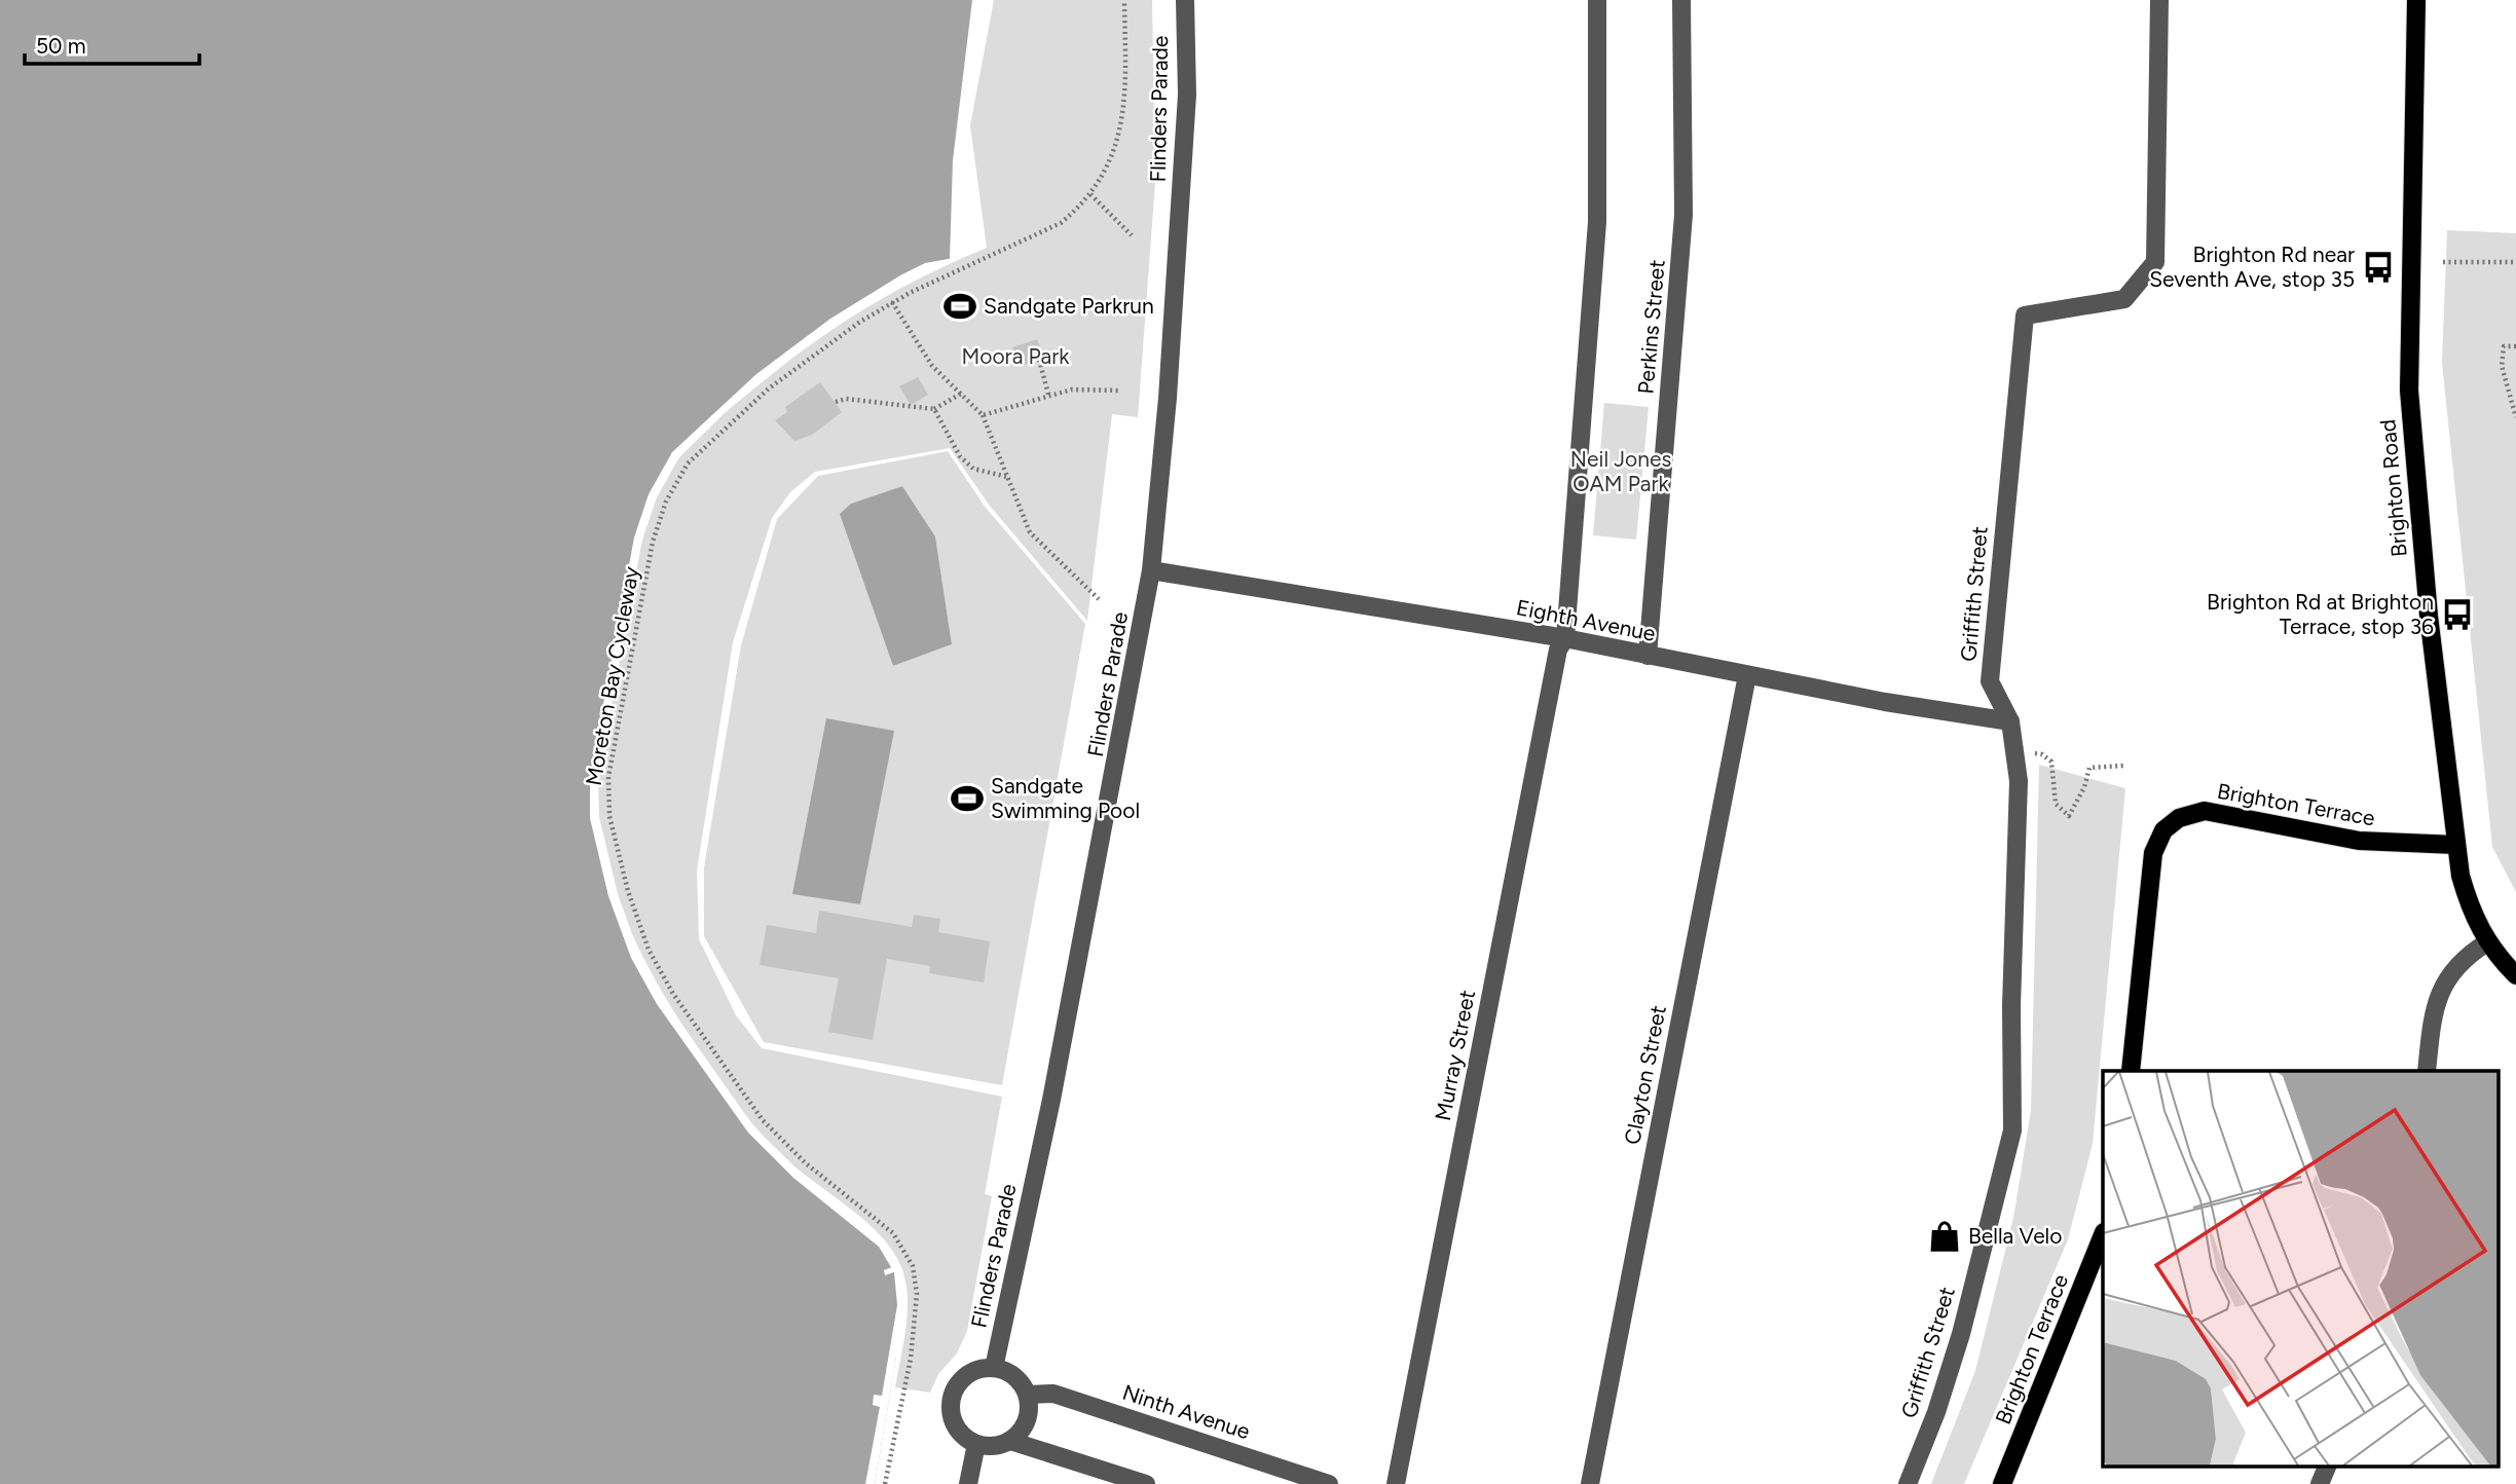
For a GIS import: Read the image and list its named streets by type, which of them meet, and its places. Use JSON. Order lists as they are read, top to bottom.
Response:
{
  "streets": {
    "main road": ["Brighton Road", "Brighton Terrace"],
    "street": [
      "Flinders Parade",
      "Perkins Street",
      "Griffith Street",
      "Eighth Avenue",
      "Murray Street",
      "Clayton Street",
      "Ninth Avenue"
    ],
    "path": ["Moreton Bay Cycleway"]
  },
  "crossings": [
    ["Flinders Parade", "Eighth Avenue"],
    ["Flinders Parade", "Ninth Avenue"],
    ["Perkins Street", "Eighth Avenue"],
    ["Brighton Road", "Brighton Terrace"],
    ["Griffith Street", "Eighth Avenue"],
    ["Eighth Avenue", "Murray Street"],
    ["Eighth Avenue", "Clayton Street"]
  ],
  "parks": ["Moora Park", "Neil Jones OAM Park"],
  "places": {
    "bus stop": ["Brighton Rd near Seventh Ave, stop 35", "Brighton Rd at Brighton Terrace, stop 36"],
    "sports": ["Sandgate Parkrun", "Sandgate Swimming Pool"],
    "shop": ["Bella Velo"]
  },
  "scale_bar": "50 m"
}
